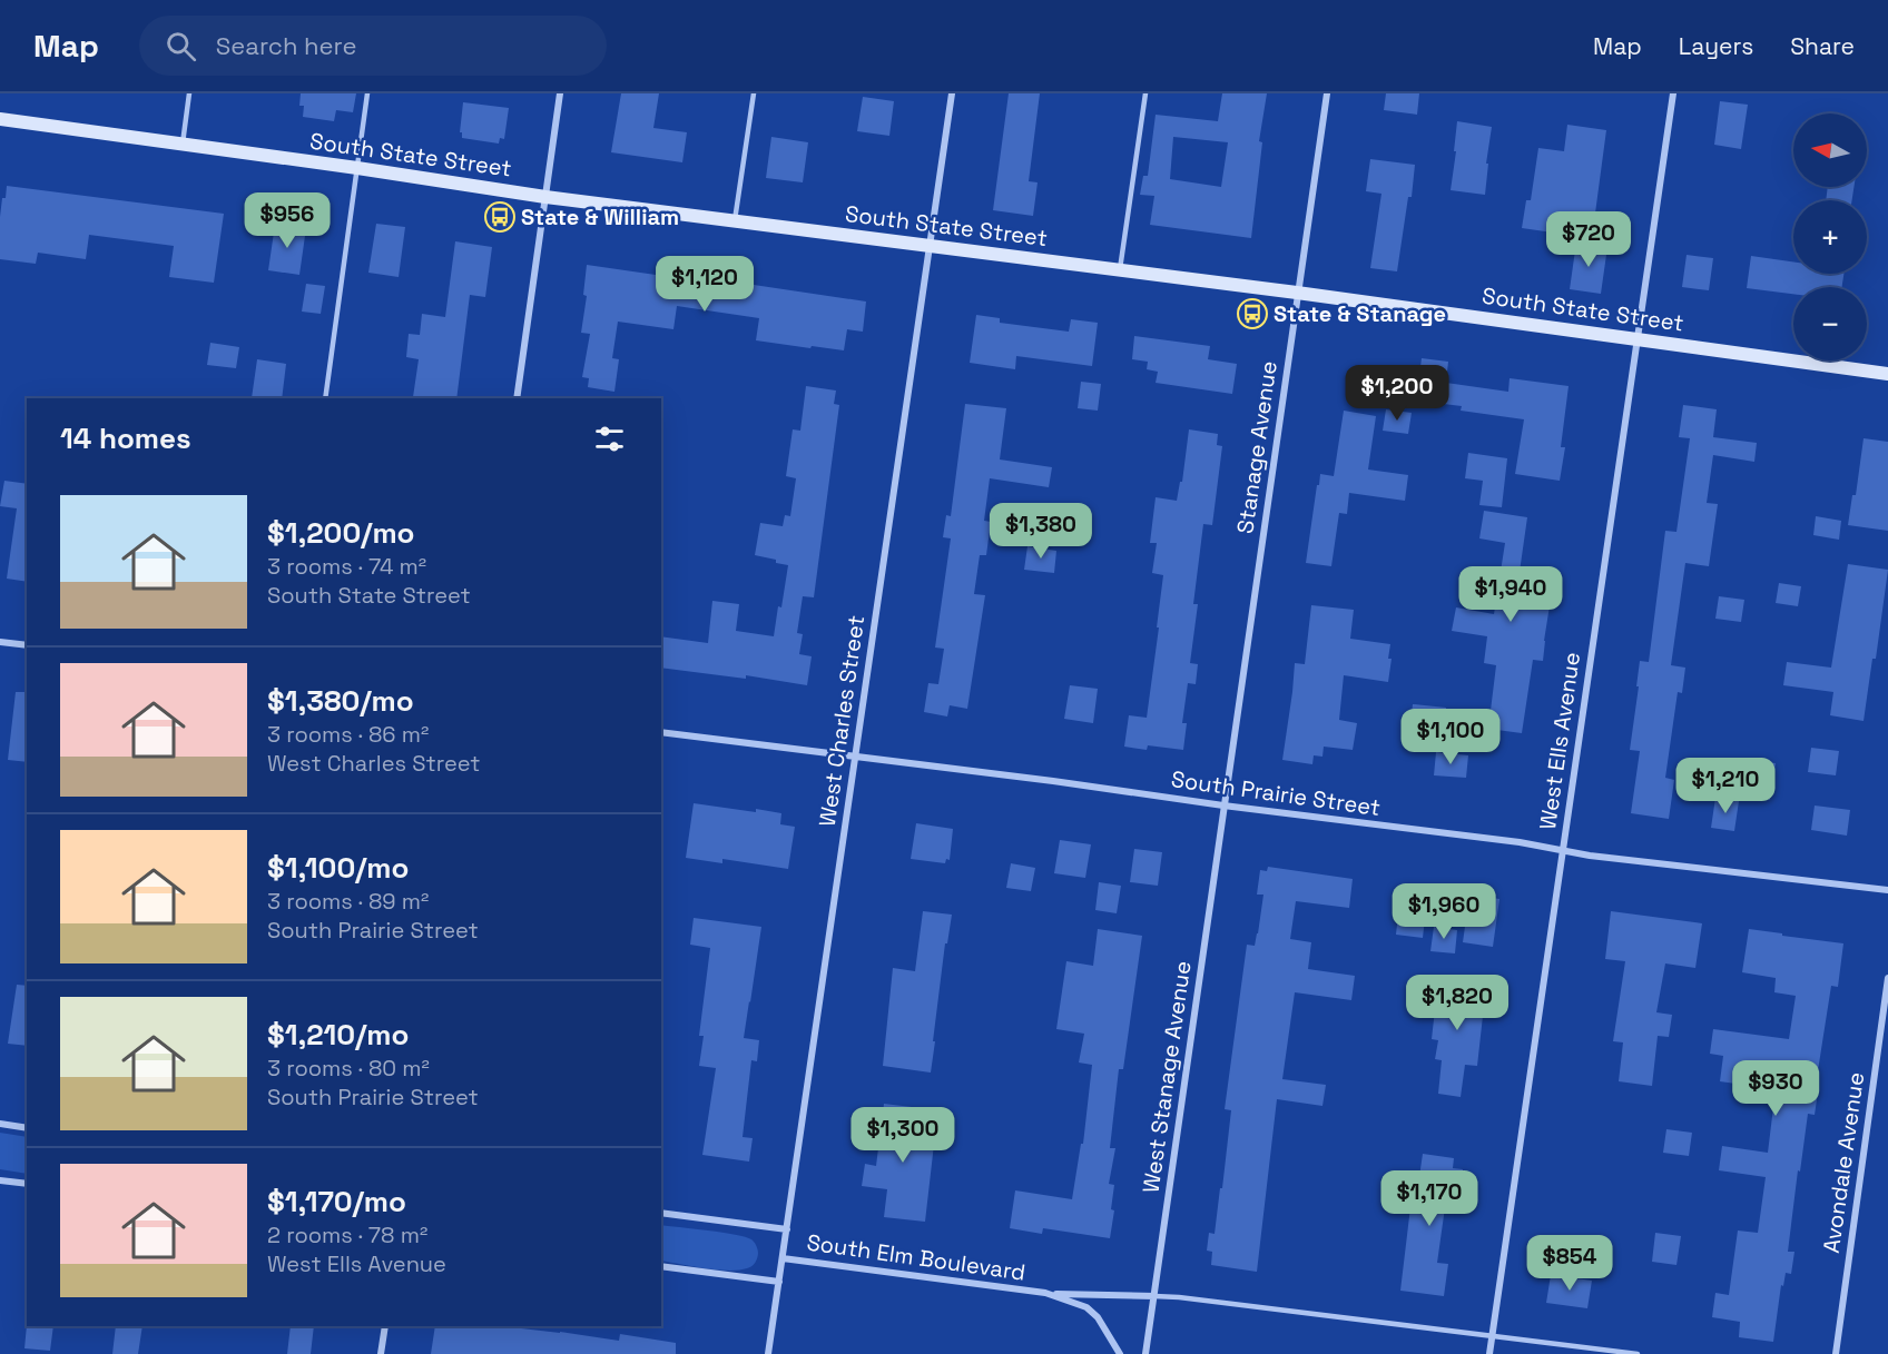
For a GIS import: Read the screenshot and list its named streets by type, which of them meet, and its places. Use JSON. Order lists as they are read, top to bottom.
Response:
{
  "streets": {
    "main road": ["South State Street"],
    "street": [
      "Stanage Avenue",
      "West Charles Street",
      "West Ells Avenue",
      "South Prairie Street",
      "West Stanage Avenue",
      "Avondale Avenue",
      "South Elm Boulevard"
    ]
  },
  "crossings": [
    ["South State Street", "Stanage Avenue"],
    ["South State Street", "West Charles Street"],
    ["South State Street", "West Ells Avenue"],
    ["Stanage Avenue", "South Prairie Street"],
    ["Stanage Avenue", "West Stanage Avenue"],
    ["West Charles Street", "South Prairie Street"],
    ["West Charles Street", "South Elm Boulevard"],
    ["West Ells Avenue", "South Prairie Street"],
    ["South Prairie Street", "West Stanage Avenue"],
    ["West Stanage Avenue", "South Elm Boulevard"]
  ],
  "places": {
    "bus stop": ["State & William", "State & Stanage"]
  },
  "north": "left",
  "page": {
    "header": "Map",
    "search": "Search here",
    "nav": ["Map", "Layers", "Share"],
    "map_buttons": ["+", "−"],
    "price": [
      "$956",
      "$720",
      "$1,120",
      "$1,200",
      "$1,380",
      "$1,940",
      "$1,100",
      "$1,210",
      "$1,960",
      "$1,820",
      "$930",
      "$1,300",
      "$1,170",
      "$854"
    ],
    "heading": "14 homes",
    "list": [
      {
        "name": "$1,200/mo",
        "note": "3 rooms · 74 m² · South State Street"
      },
      {
        "name": "$1,380/mo",
        "note": "3 rooms · 86 m² · West Charles Street"
      },
      {
        "name": "$1,100/mo",
        "note": "3 rooms · 89 m² · South Prairie Street"
      },
      {
        "name": "$1,210/mo",
        "note": "3 rooms · 80 m² · South Prairie Street"
      },
      {
        "name": "$1,170/mo",
        "note": "2 rooms · 78 m² · West Ells Avenue"
      }
    ]
  }
}
